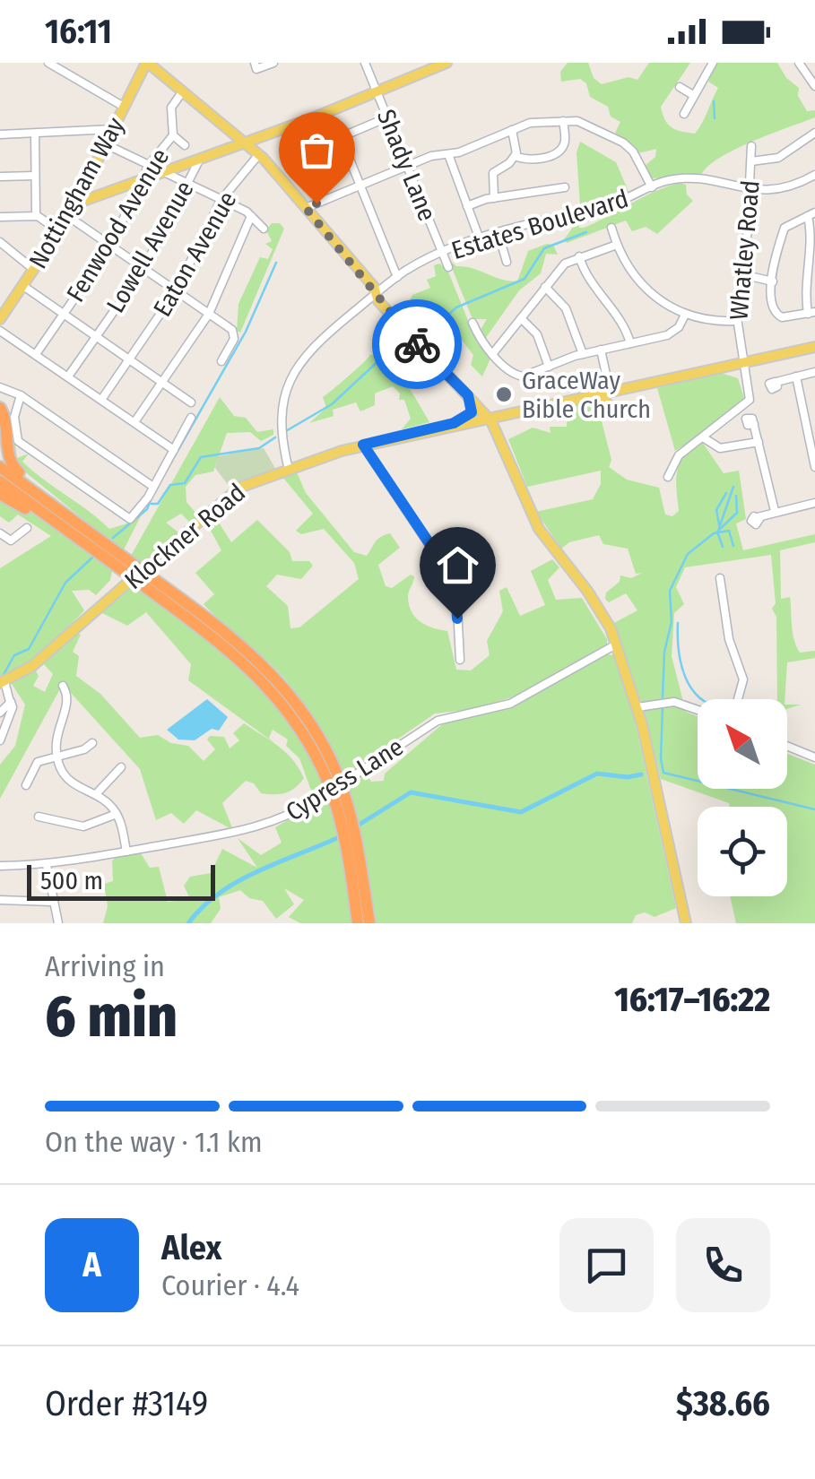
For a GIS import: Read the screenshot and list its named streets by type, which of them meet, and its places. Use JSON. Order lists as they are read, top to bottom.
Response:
{
  "streets": {
    "main road": ["Nottingham Way", "Klockner Road"],
    "street": [
      "Shady Lane",
      "Estates Boulevard",
      "Fenwood Avenue",
      "Lowell Avenue",
      "Whatley Road",
      "Eaton Avenue",
      "Cypress Lane"
    ]
  },
  "crossings": [
    ["Shady Lane", "Estates Boulevard"],
    ["Estates Boulevard", "Whatley Road"],
    ["Estates Boulevard", "Klockner Road"],
    ["Whatley Road", "Klockner Road"]
  ],
  "places": ["GraceWay Bible Church"],
  "scale_bar": "500 m",
  "north": "top left",
  "page": {
    "status": "16:11",
    "scale": "500 m",
    "heading": ["6 min", "Arriving in", "16:17–16:22"],
    "panel": [
      "Alex",
      "Courier · 4.4",
      "Order #3149",
      "$38.66"
    ],
    "bar": "On the way · 1.1 km",
    "round": "A"
  }
}
